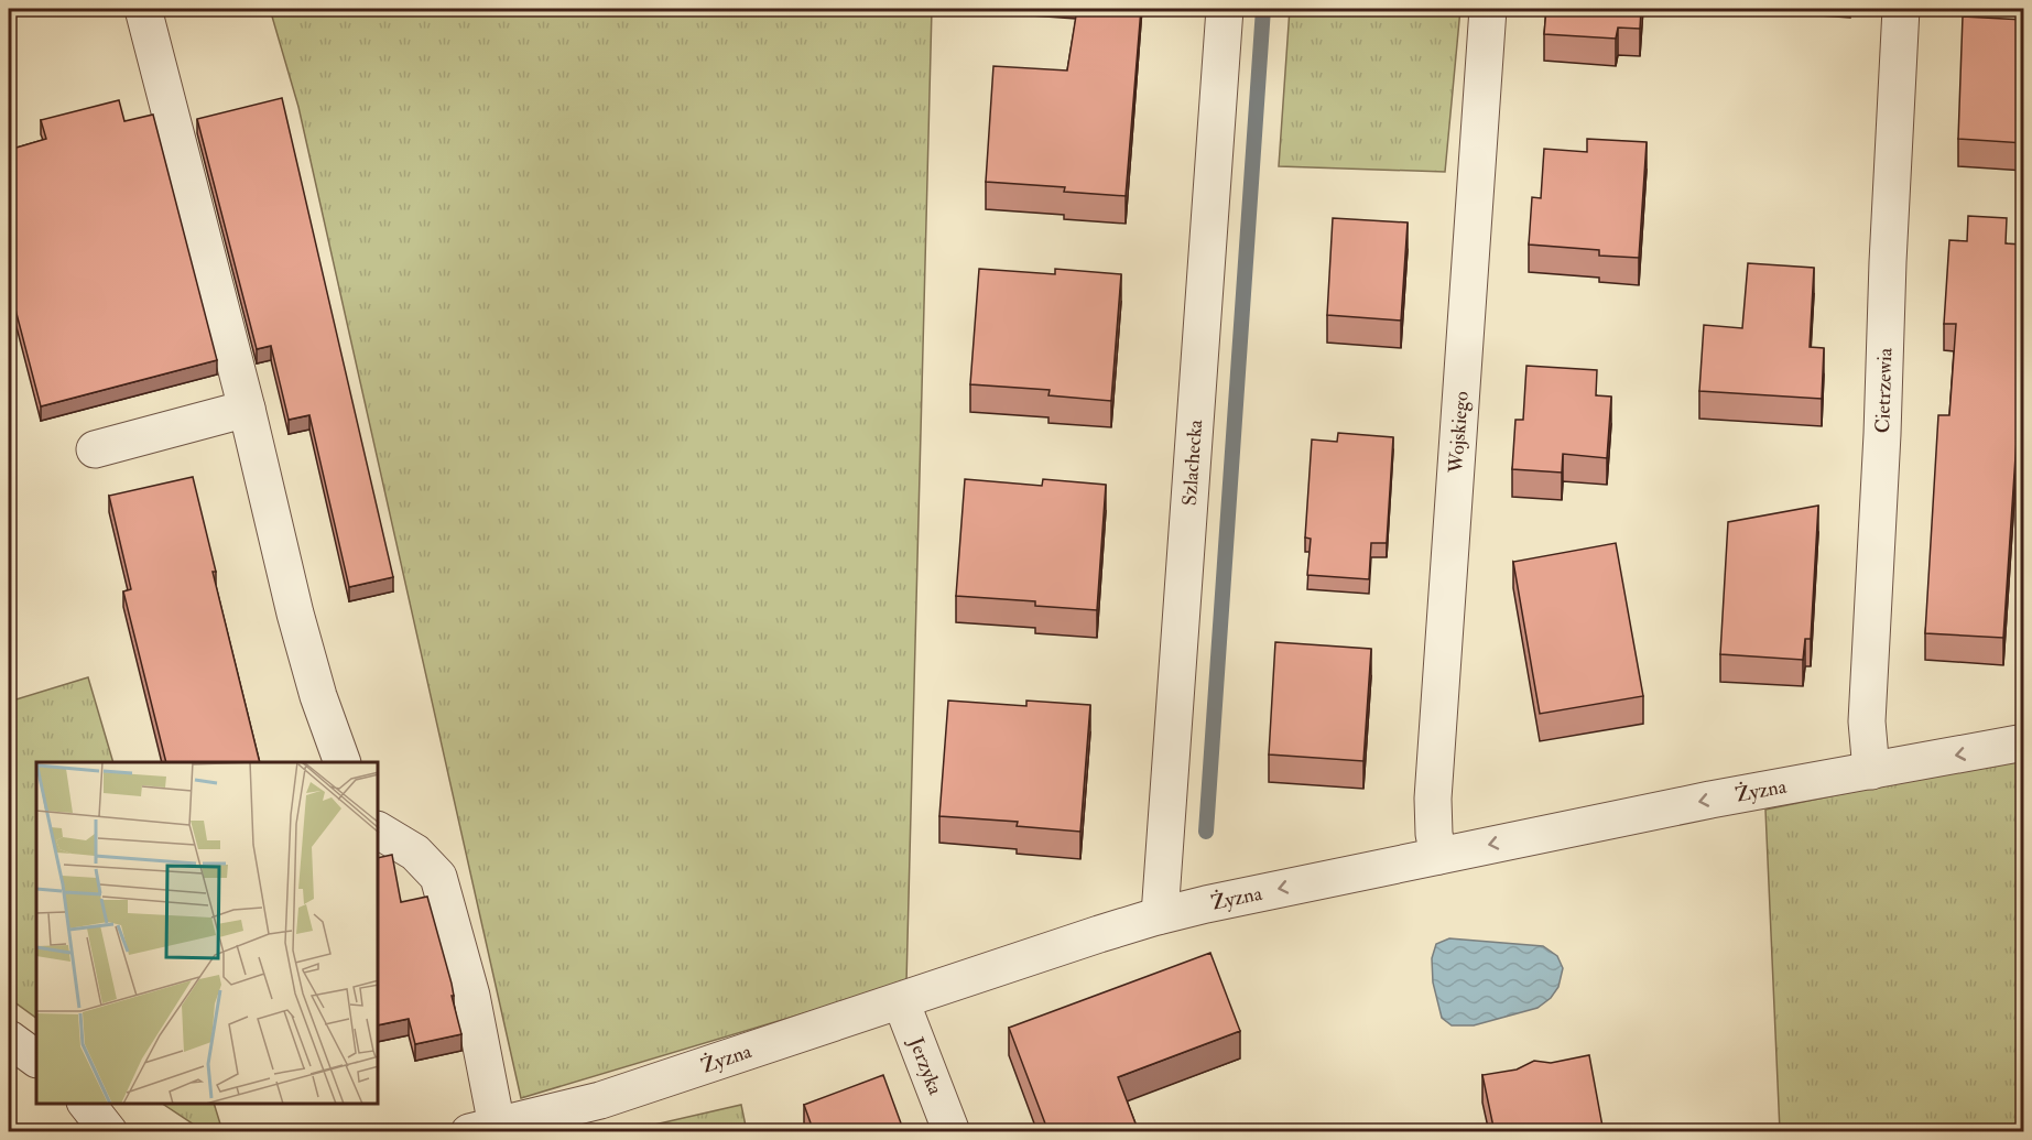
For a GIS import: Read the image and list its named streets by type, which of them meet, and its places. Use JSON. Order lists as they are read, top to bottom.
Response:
{
  "streets": {
    "street": [
      "Cietrzewia",
      "Wojskiego",
      "Szlachecka",
      "Żyzna",
      "Jerzyka"
    ]
  },
  "crossings": [
    ["Cietrzewia", "Żyzna"],
    ["Wojskiego", "Żyzna"],
    ["Szlachecka", "Żyzna"],
    ["Żyzna", "Jerzyka"]
  ],
  "one_way": ["Żyzna"]
}
